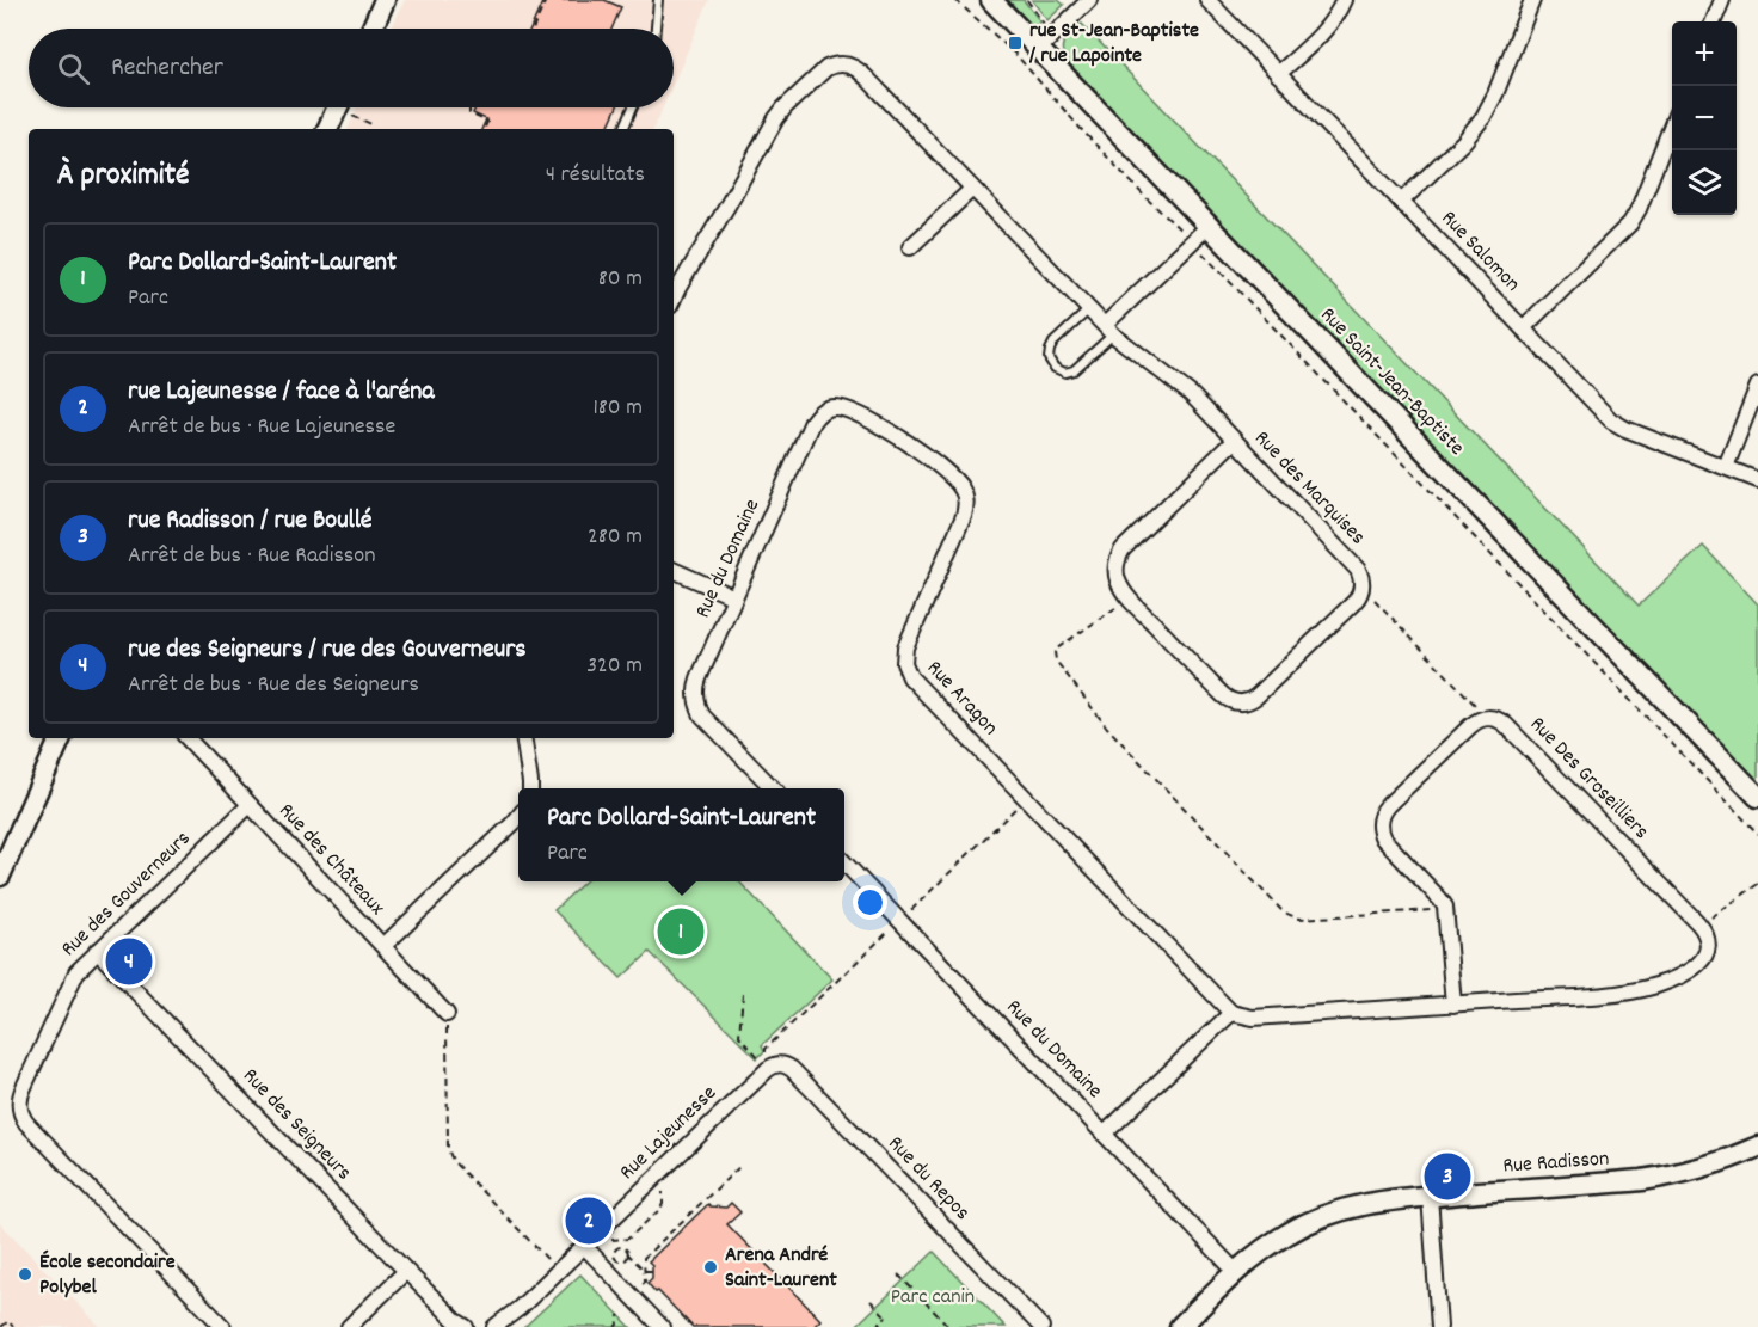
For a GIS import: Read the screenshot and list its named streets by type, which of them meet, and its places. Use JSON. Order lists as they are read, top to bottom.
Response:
{
  "streets": {
    "street": [
      "Rue Salomon",
      "Rue Saint-Jean-Baptiste",
      "Rue des Marquises",
      "Rue du Domaine",
      "Rue Aragon",
      "Rue Des Groseilliers",
      "Rue des Châteaux",
      "Rue des Gouverneurs",
      "Rue des Seigneurs",
      "Rue Lajeunesse",
      "Rue Radisson",
      "Rue du Repos"
    ]
  },
  "crossings": [
    ["Rue du Domaine", "Rue Aragon"],
    ["Rue du Domaine", "Rue Radisson"],
    ["Rue des Châteaux", "Rue des Gouverneurs"],
    ["Rue des Gouverneurs", "Rue des Seigneurs"],
    ["Rue Lajeunesse", "Rue du Repos"]
  ],
  "parks": ["Parc canin"],
  "places": {
    "transit": ["rue St-Jean-Baptiste / rue Lapointe"],
    "other": ["Arena André Saint-Laurent", "École secondaire Polybel"]
  },
  "page": {
    "map_buttons": ["+", "−"],
    "search": "Rechercher",
    "heading": ["À proximité", "4 résultats"],
    "list": [
      {
        "mark": "1",
        "name": "Parc Dollard-Saint-Laurent",
        "note": "Parc",
        "value": "80 m"
      },
      {
        "mark": "2",
        "name": "rue Lajeunesse / face à l'aréna",
        "note": "Arrêt de bus · Rue Lajeunesse",
        "value": "180 m"
      },
      {
        "mark": "3",
        "name": "rue Radisson / rue Boullé",
        "note": "Arrêt de bus · Rue Radisson",
        "value": "280 m"
      },
      {
        "mark": "4",
        "name": "rue des Seigneurs / rue des Gouverneurs",
        "note": "Arrêt de bus · Rue des Seigneurs",
        "value": "320 m"
      }
    ],
    "popup": ["Parc Dollard-Saint-Laurent", "Parc"],
    "pins": [
      "1",
      "4",
      "3",
      "2"
    ]
  }
}
